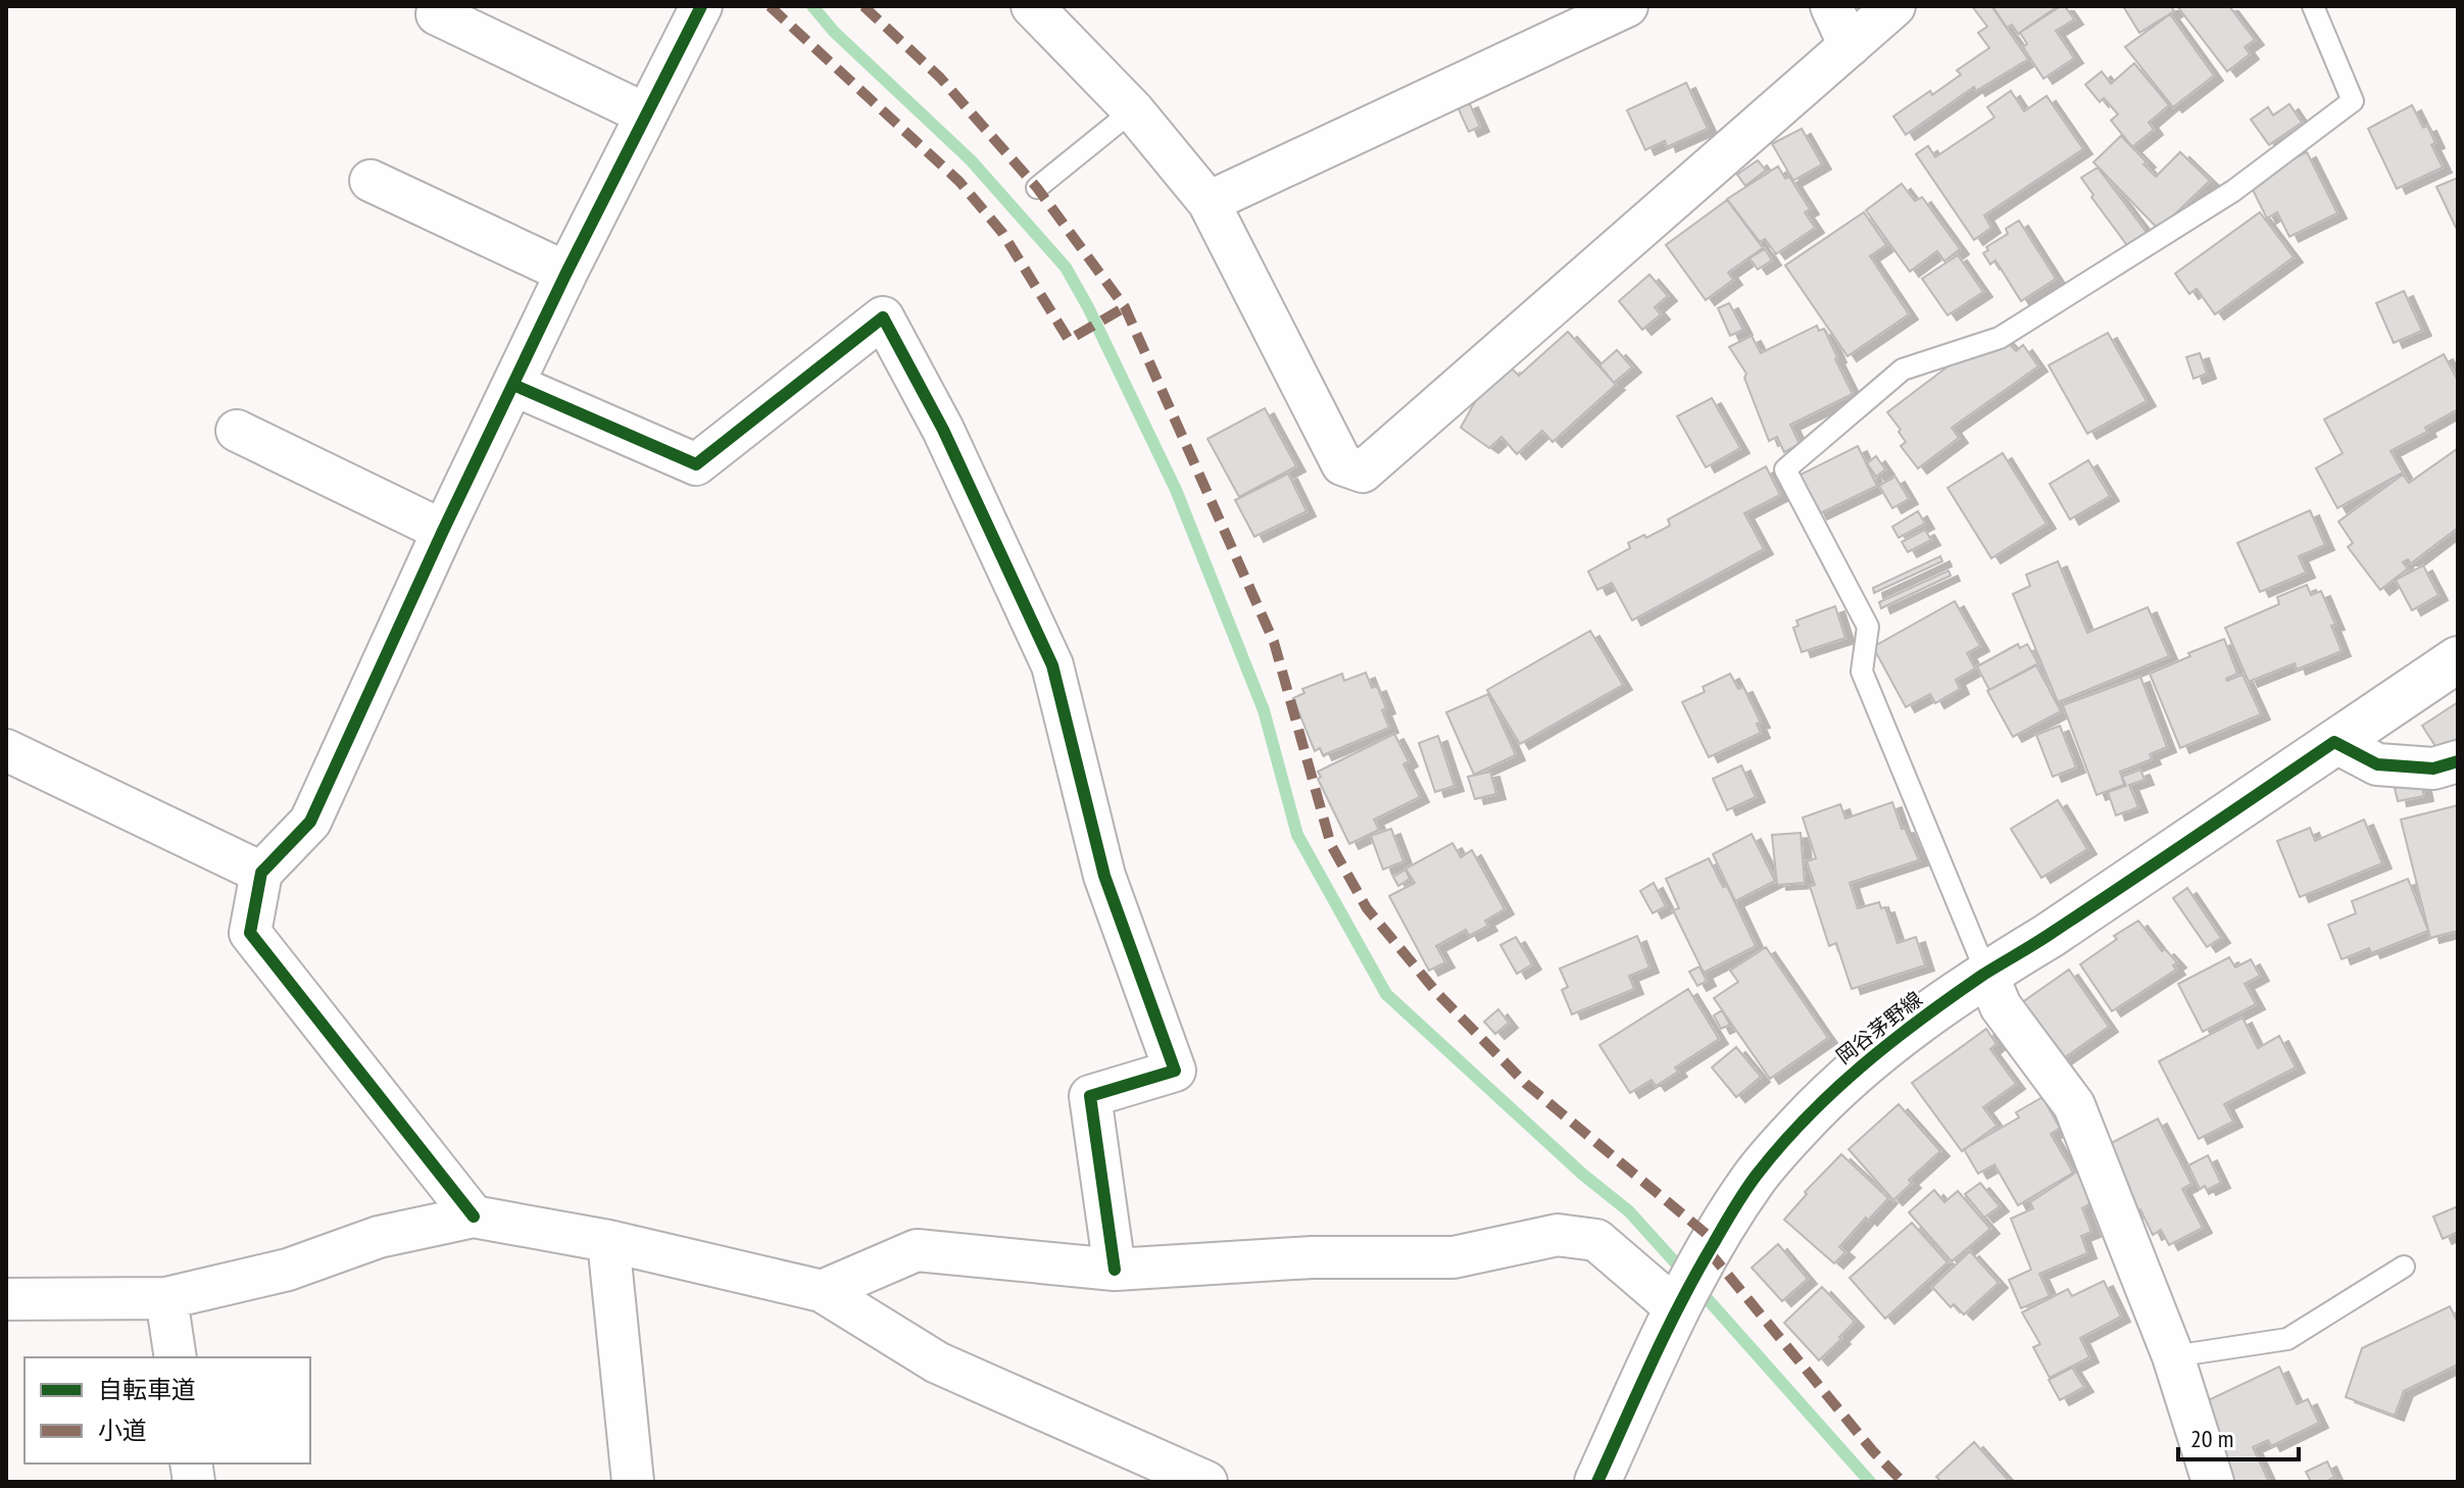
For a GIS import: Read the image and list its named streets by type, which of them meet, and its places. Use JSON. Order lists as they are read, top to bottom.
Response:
{
  "streets": {
    "main road": ["岡谷茅野線"]
  },
  "legend": ["自転車道", "小道"],
  "scale_bar": "20 m"
}
